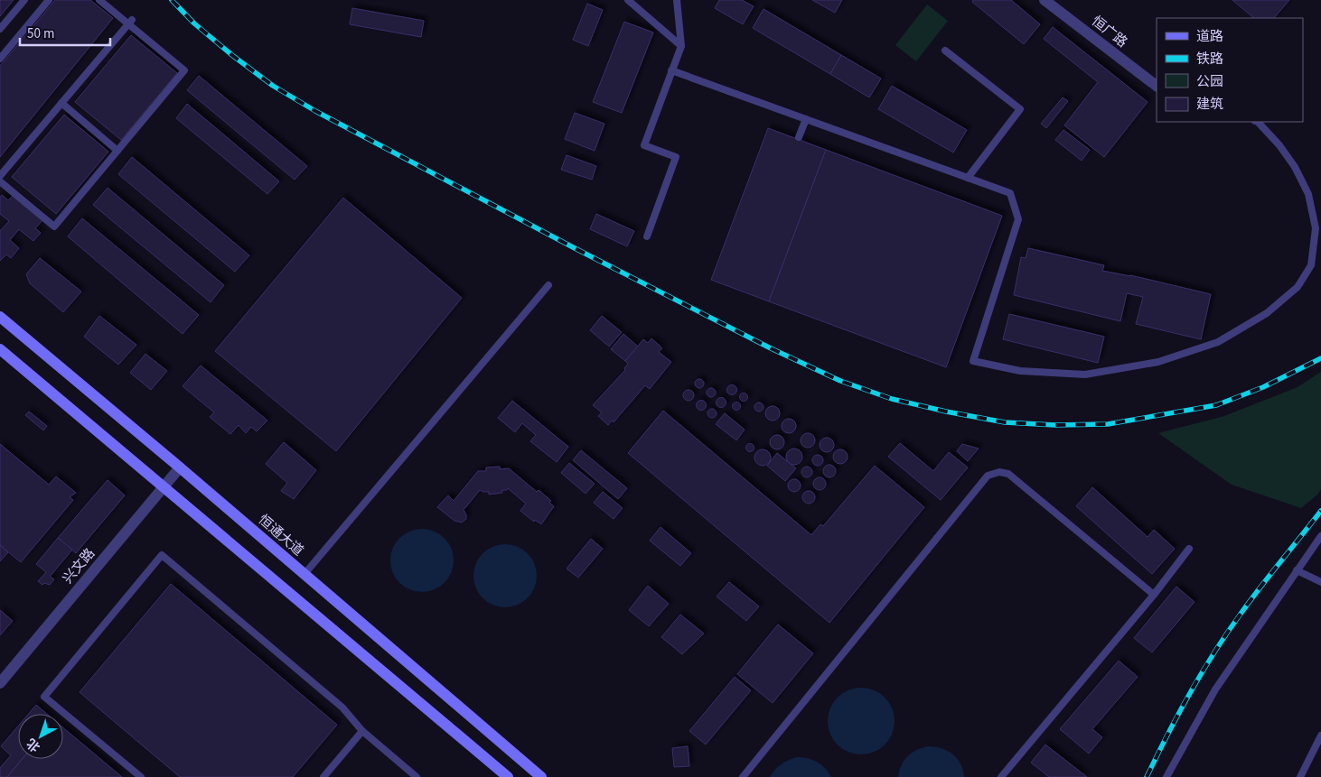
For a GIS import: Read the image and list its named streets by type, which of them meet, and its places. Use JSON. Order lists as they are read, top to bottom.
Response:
{
  "streets": {
    "main road": ["恒通大道"],
    "street": ["恒广路", "兴文路"]
  },
  "crossings": [
    ["恒通大道", "兴文路"]
  ],
  "legend": [
    "道路",
    "铁路",
    "公园",
    "建筑"
  ],
  "scale_bar": "50 m",
  "north": "bottom left"
}
